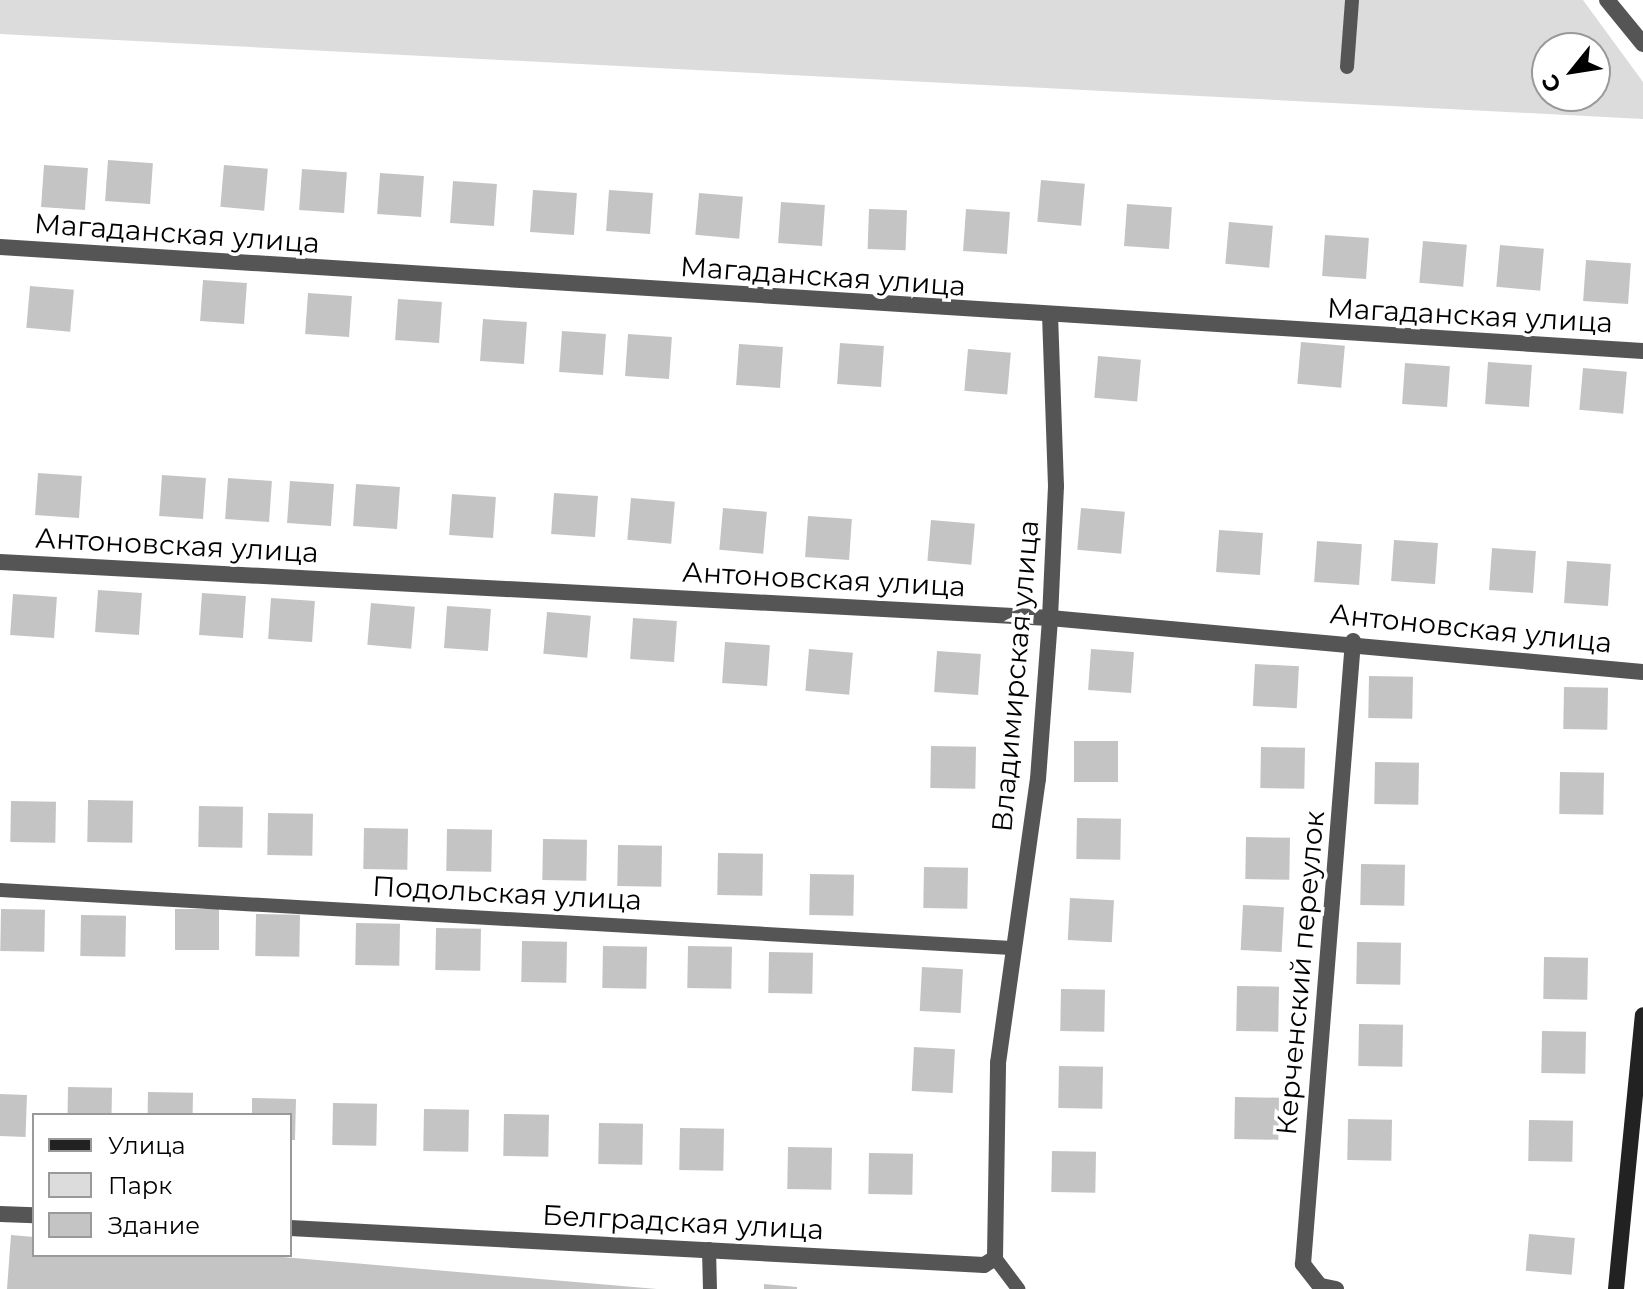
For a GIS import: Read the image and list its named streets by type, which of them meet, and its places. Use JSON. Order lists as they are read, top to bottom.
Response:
{
  "streets": {
    "street": [
      "Магаданская улица",
      "Антоновская улица",
      "Владимирская улица",
      "Керченский переулок",
      "Белградская улица"
    ],
    "lane": ["Подольская улица"]
  },
  "crossings": [
    ["Магаданская улица", "Владимирская улица"],
    ["Антоновская улица", "Владимирская улица"],
    ["Антоновская улица", "Керченский переулок"],
    ["Владимирская улица", "Подольская улица"],
    ["Владимирская улица", "Белградская улица"]
  ],
  "legend": ["Улица", "Парк", "Здание"],
  "north": "bottom left"
}
